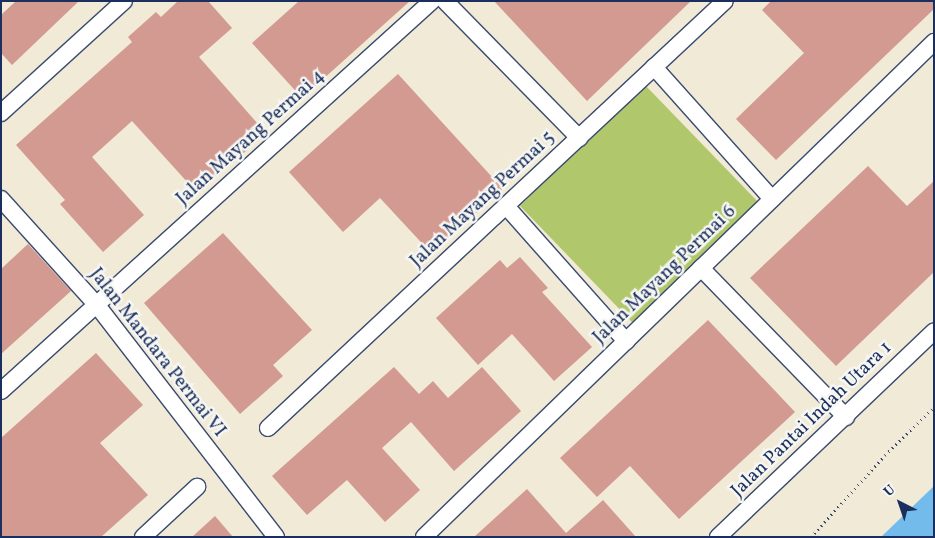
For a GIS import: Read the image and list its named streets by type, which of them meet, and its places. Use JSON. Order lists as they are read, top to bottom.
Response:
{
  "streets": {
    "street": [
      "Jalan Mayang Permai 4",
      "Jalan Mayang Permai 5",
      "Jalan Mayang Permai 6",
      "Jalan Mandara Permai VI",
      "Jalan Pantai Indah Utara 1"
    ]
  },
  "crossings": [
    ["Jalan Mayang Permai 4", "Jalan Mandara Permai VI"]
  ],
  "north": "top left"
}
